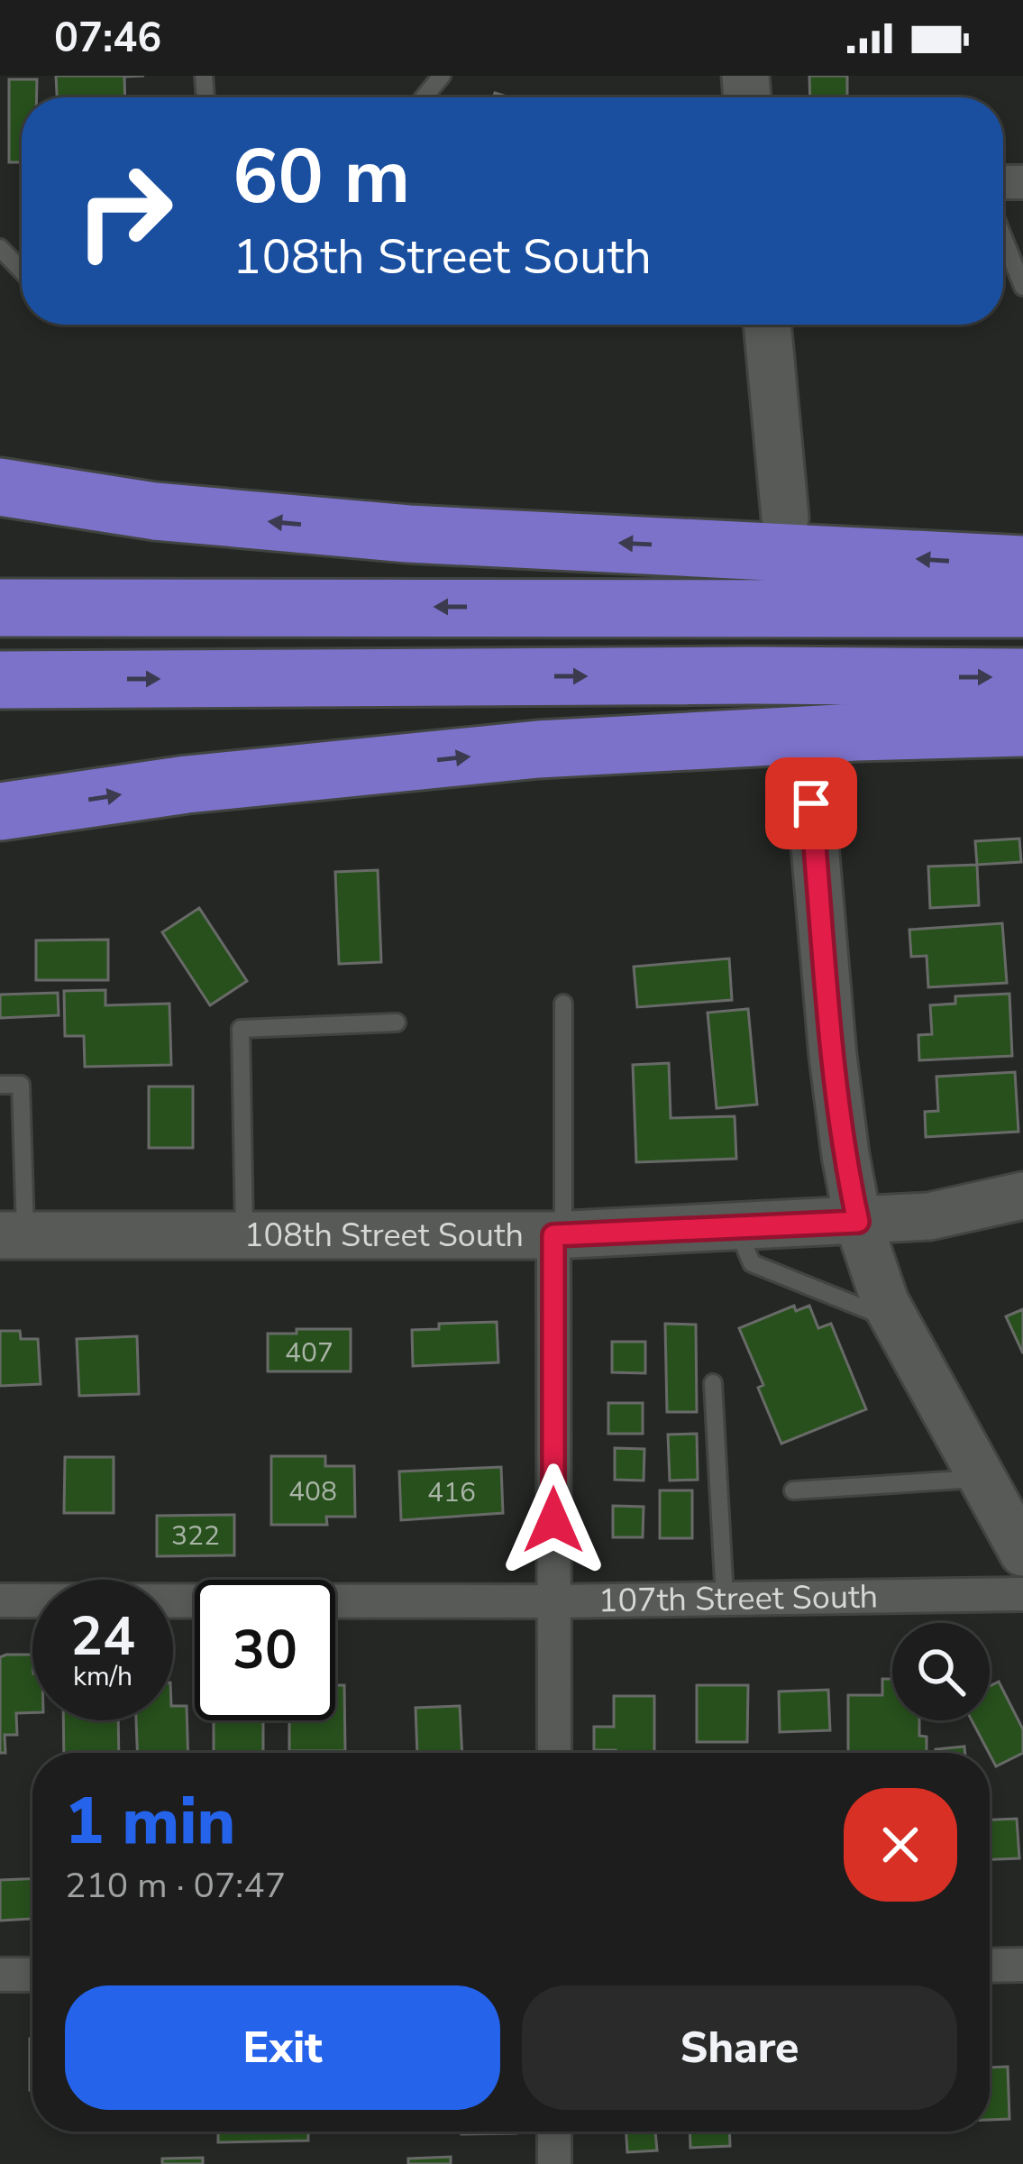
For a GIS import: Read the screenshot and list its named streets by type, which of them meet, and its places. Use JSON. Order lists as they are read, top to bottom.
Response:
{
  "streets": {
    "main road": ["108th Street South"],
    "street": ["107th Street South"]
  },
  "house_numbers": [
    "407",
    "408",
    "416",
    "322"
  ],
  "page": {
    "status": "07:46",
    "turn": ["60 m", "108th Street South"],
    "speed": "24 km/h",
    "limit": "30",
    "heading": ["1 min", "210 m · 07:47"],
    "buttons": ["Exit", "Share"]
  }
}
